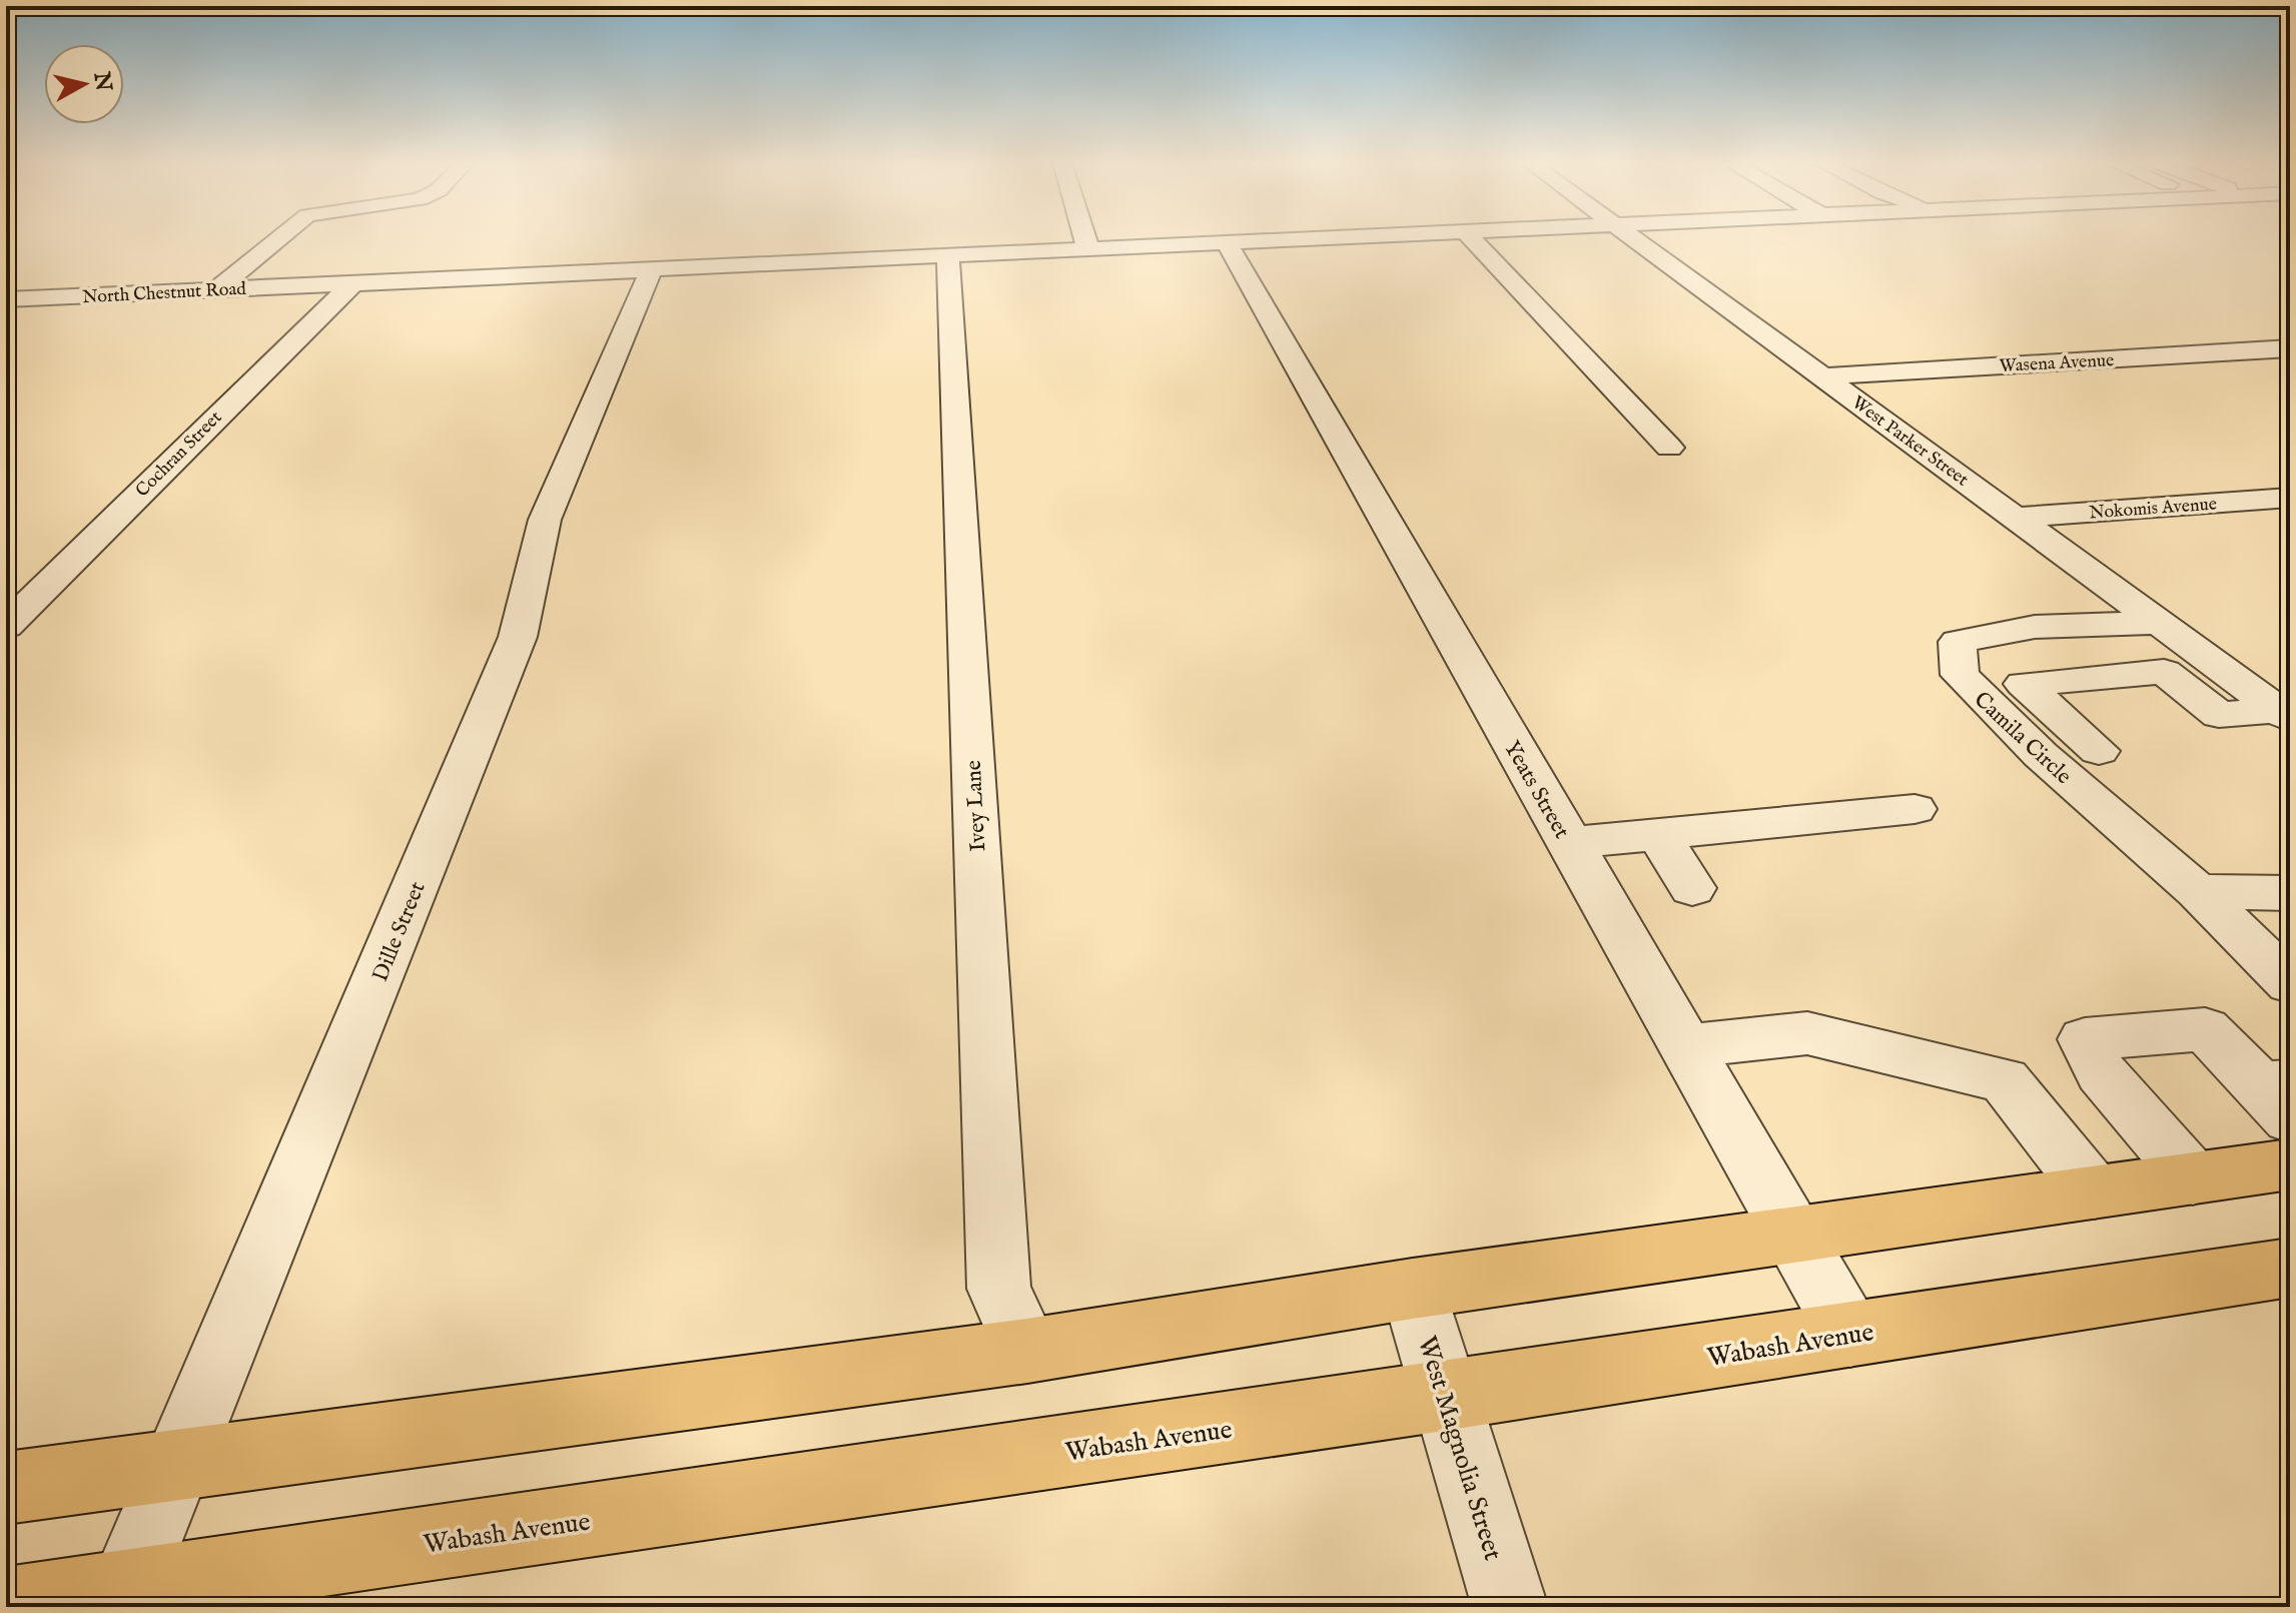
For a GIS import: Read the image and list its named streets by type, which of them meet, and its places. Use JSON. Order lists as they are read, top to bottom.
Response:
{
  "streets": {
    "main road": ["Wabash Avenue"],
    "street": [
      "North Chestnut Road",
      "Wasena Avenue",
      "West Parker Street",
      "Cochran Street",
      "Nokomis Avenue",
      "Camila Circle",
      "Yeats Street",
      "Ivey Lane",
      "Dille Street",
      "West Magnolia Street"
    ]
  },
  "crossings": [
    ["North Chestnut Road", "Cochran Street"],
    ["North Chestnut Road", "Yeats Street"],
    ["North Chestnut Road", "Ivey Lane"],
    ["North Chestnut Road", "Dille Street"],
    ["Wasena Avenue", "West Parker Street"],
    ["West Parker Street", "Nokomis Avenue"],
    ["West Parker Street", "Camila Circle"],
    ["Yeats Street", "Wabash Avenue"],
    ["Dille Street", "Wabash Avenue"],
    ["Wabash Avenue", "West Magnolia Street"]
  ],
  "north": "right"
}
